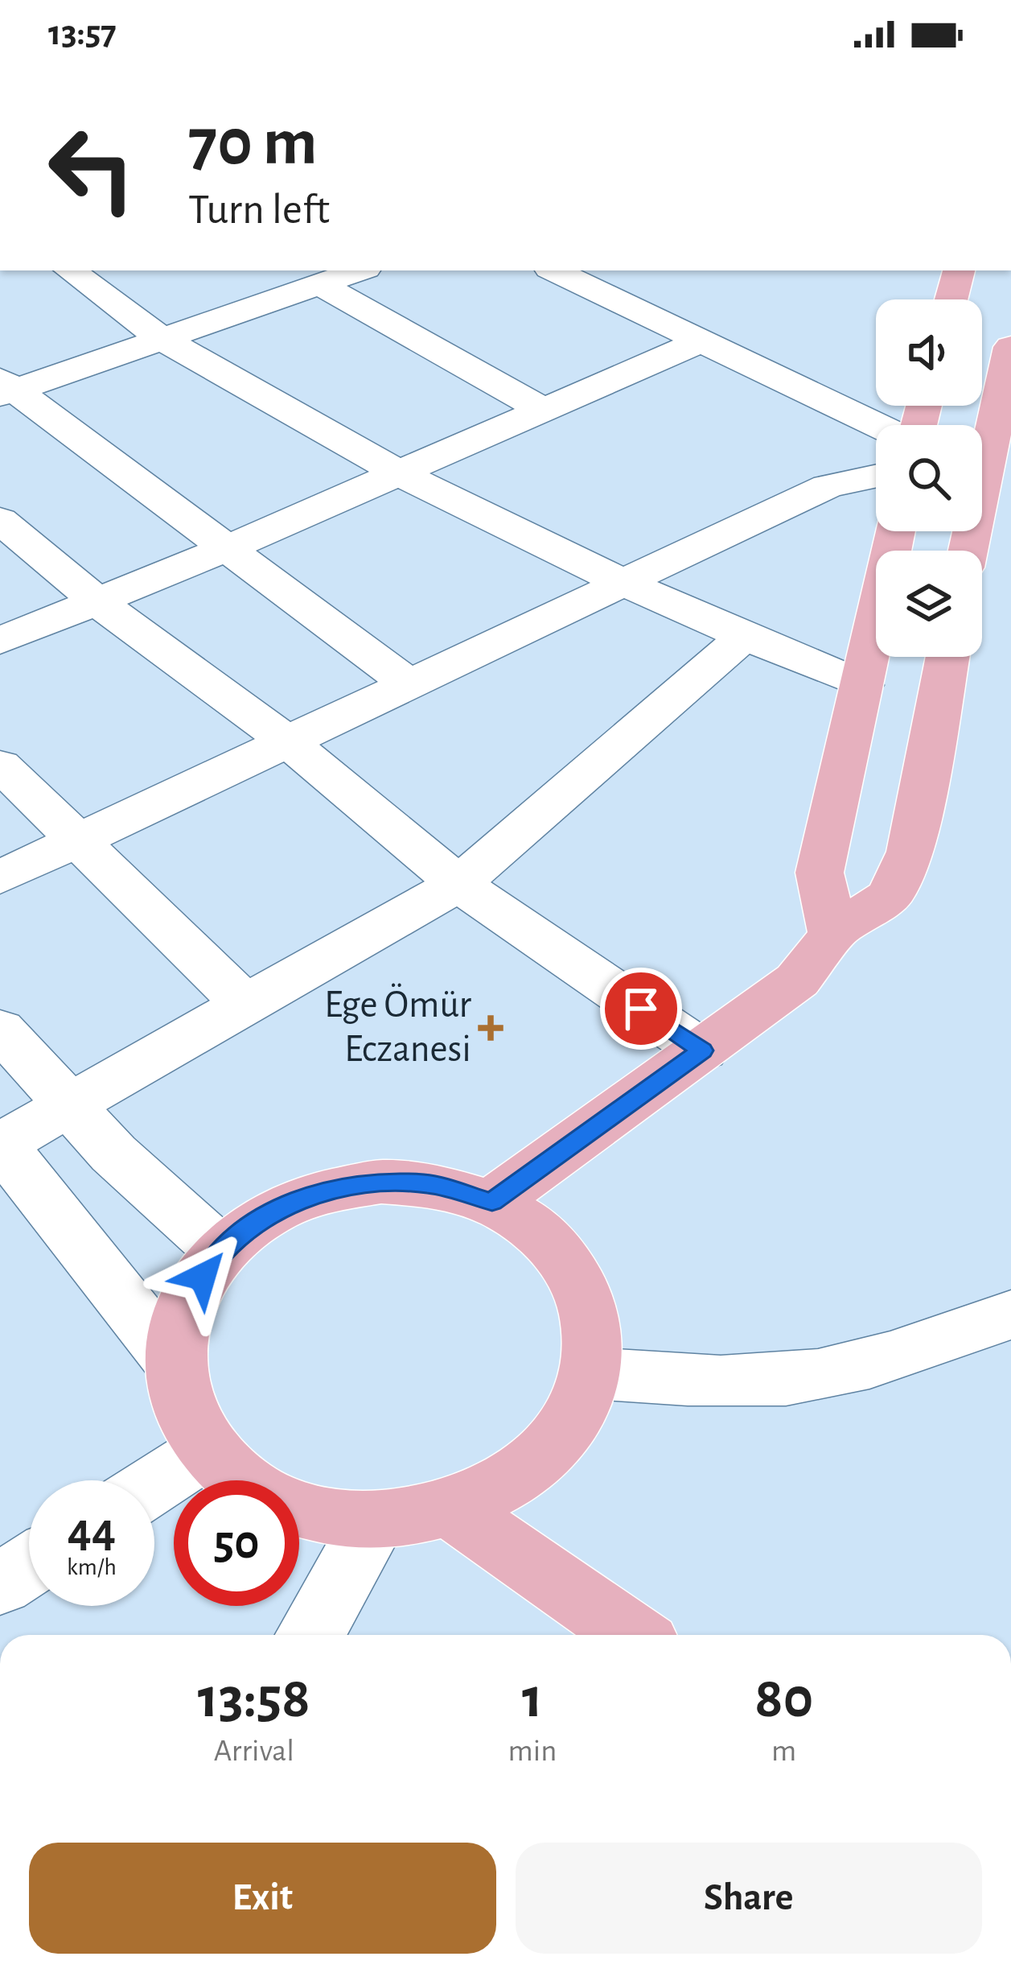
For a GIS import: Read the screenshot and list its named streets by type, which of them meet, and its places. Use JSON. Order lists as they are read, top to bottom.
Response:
{
  "places": {
    "health": ["Ege Ömür Eczanesi"]
  },
  "page": {
    "status": "13:57",
    "turn": ["70 m", "Turn left"],
    "speed": "44 km/h",
    "limit": "50",
    "eta": [
      "13:58",
      "Arrival",
      "1",
      "min",
      "80",
      "m"
    ],
    "buttons": ["Exit", "Share"]
  }
}
